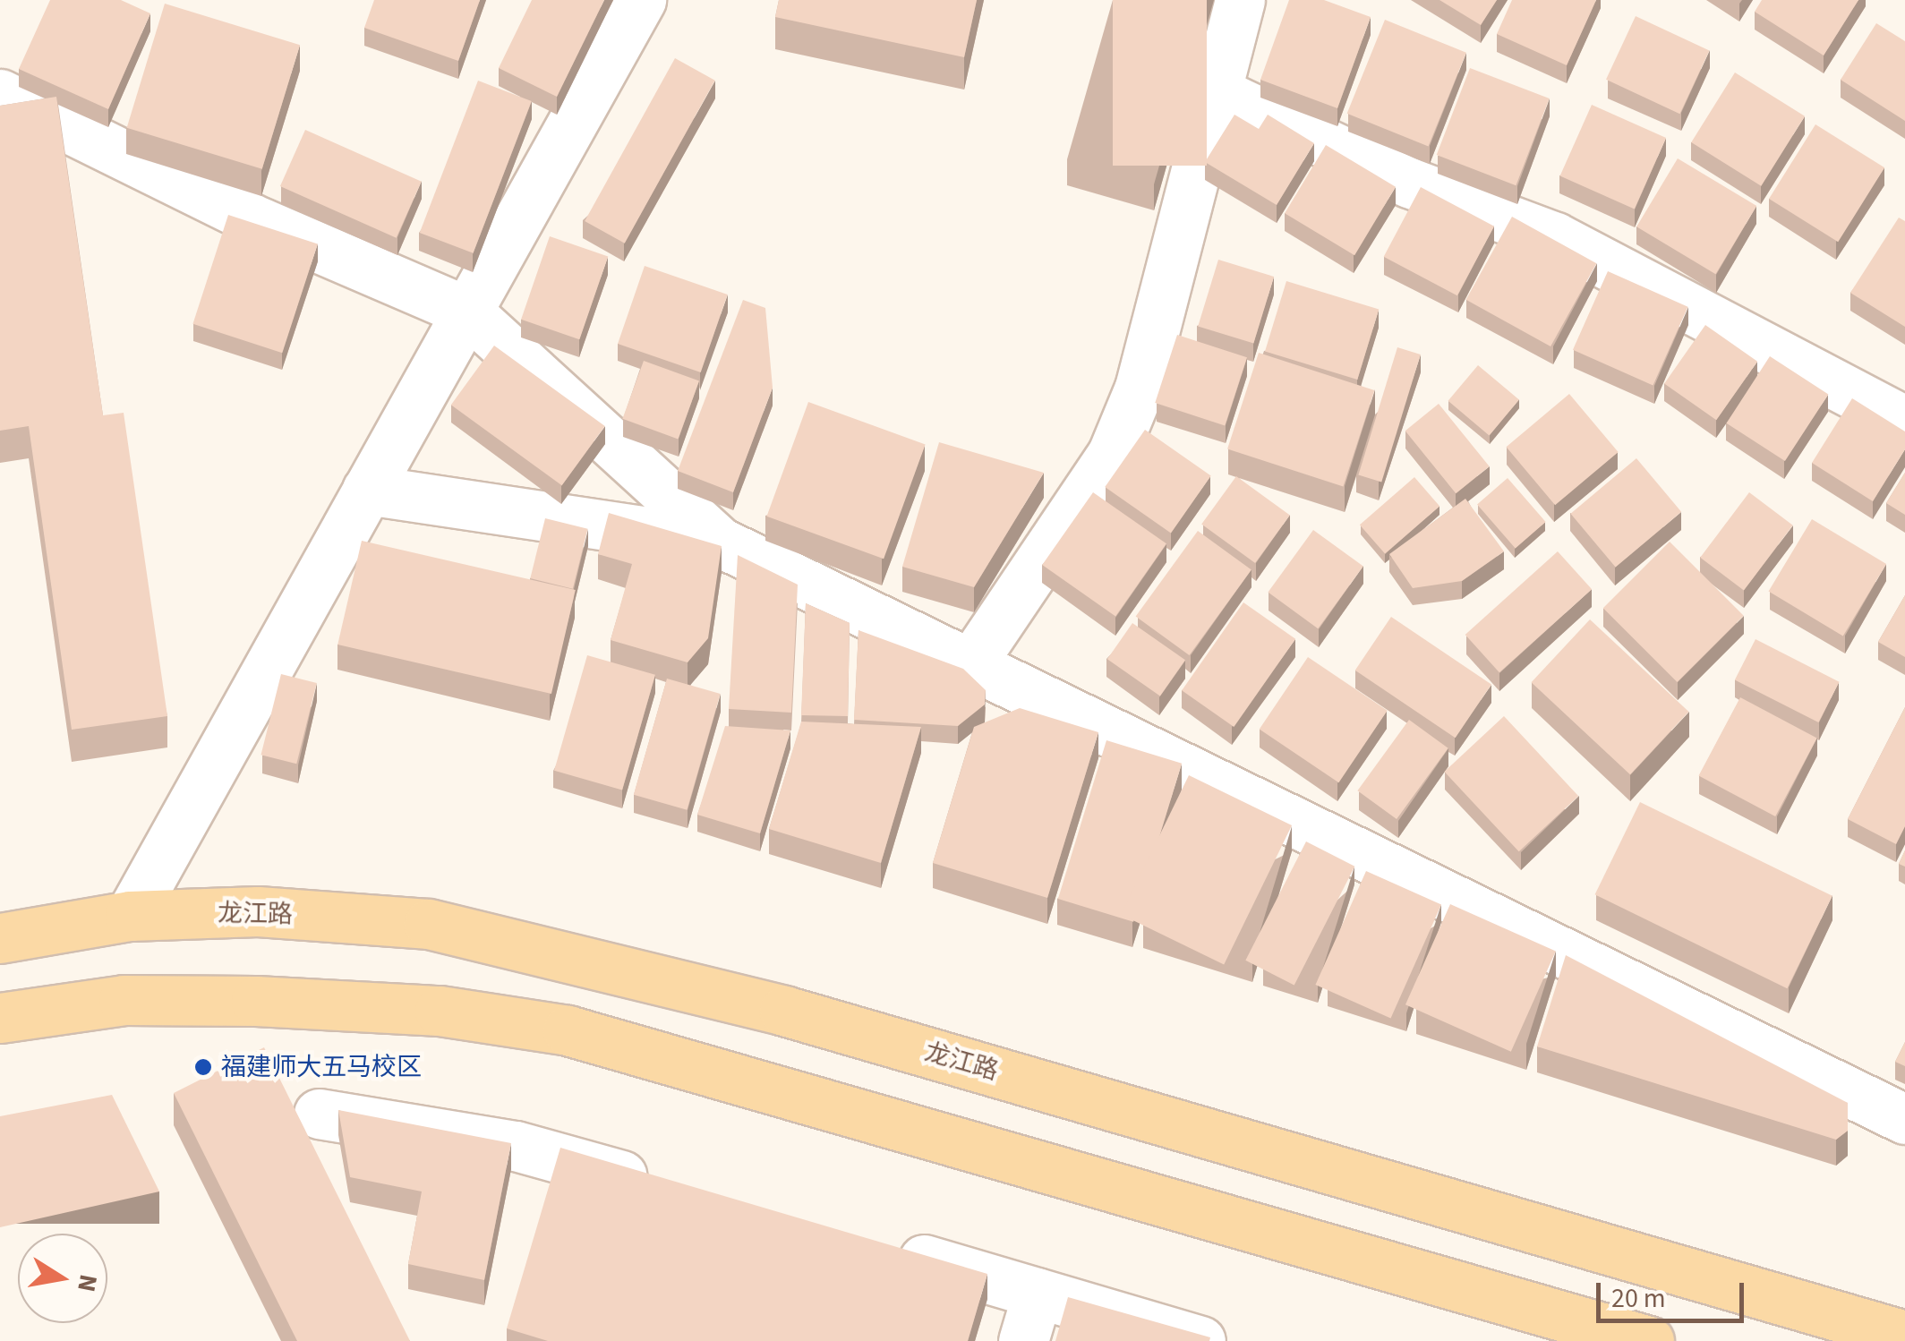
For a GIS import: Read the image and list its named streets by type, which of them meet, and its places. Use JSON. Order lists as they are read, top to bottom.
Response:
{
  "streets": {
    "main road": ["龙江路"]
  },
  "places": ["福建师大五马校区"],
  "scale_bar": "20 m",
  "north": "right"
}
